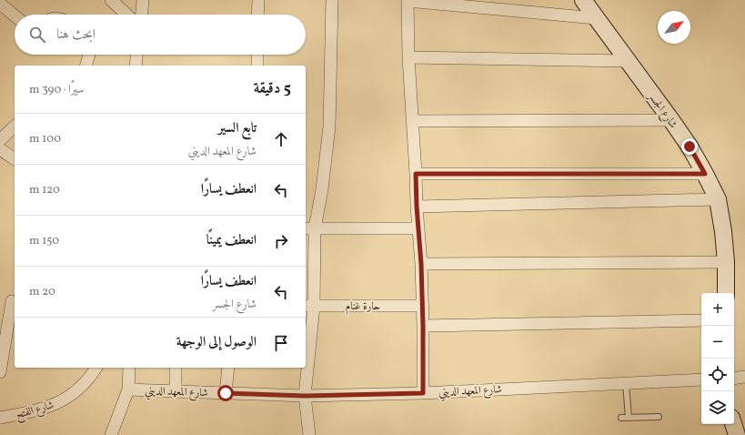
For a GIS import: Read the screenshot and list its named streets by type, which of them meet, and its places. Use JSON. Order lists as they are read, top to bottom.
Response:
{
  "streets": {
    "street": [
      "شارع الجسر",
      "حارة غنام",
      "شارع المعهد الديني",
      "شارع الفتح"
    ]
  },
  "north": "top right",
  "page": {
    "search": "ابحث هنا",
    "heading": ["5 دقيقة", "سيرًا · 390 m"],
    "list": [
      ["تابع السير", "شارع المعهد الديني", "100 m"],
      ["انعطف يسارًا", "120 m"],
      ["انعطف يمينًا", "150 m"],
      ["انعطف يسارًا", "شارع الجسر", "20 m"],
      "الوصول إلى الوجهة"
    ],
    "map_buttons": ["+", "−"]
  }
}
